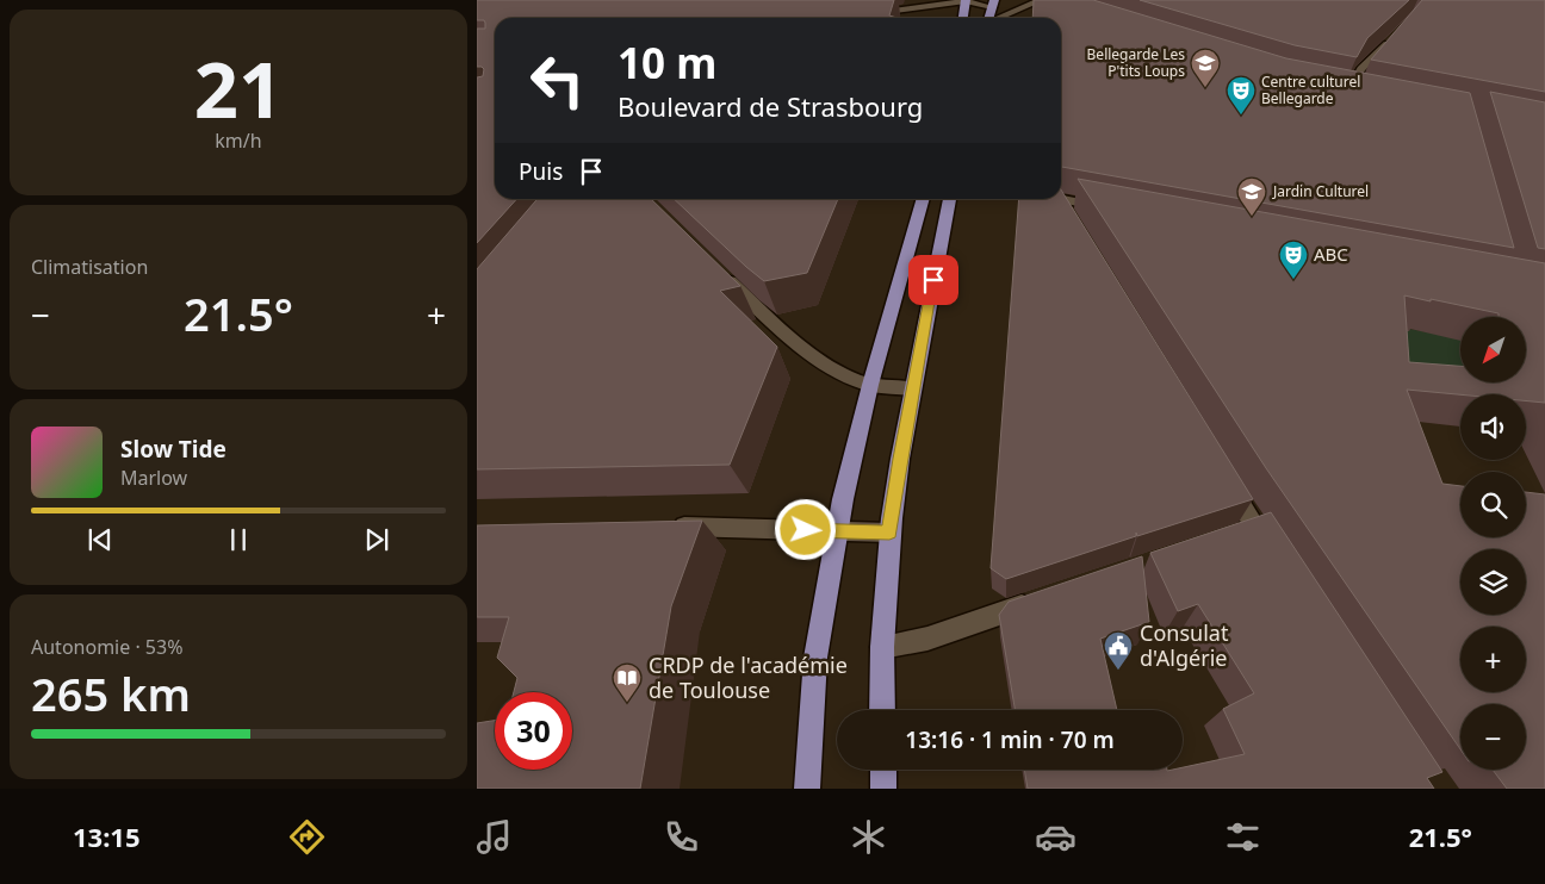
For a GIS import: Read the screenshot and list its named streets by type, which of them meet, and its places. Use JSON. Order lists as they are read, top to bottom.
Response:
{
  "places": {
    "school or university": ["Bellegarde Les P'tits Loups", "Jardin Culturel"],
    "theatre": ["Centre culturel Bellegarde", "ABC"],
    "public building": ["Consulat d'Algérie"],
    "library": ["CRDP de l'académie de Toulouse"]
  },
  "north": "bottom left",
  "page": {
    "tile": [
      ["21", "km/h"],
      "Climatisation",
      ["Autonomie · 53%", "265 km"]
    ],
    "turn": ["10 m", "Boulevard de Strasbourg"],
    "then": "Puis",
    "heat": ["−", "21.5°", "+"],
    "map_buttons": ["+", "−"],
    "song": ["Slow Tide", "Marlow"],
    "limit": "30",
    "trip": "13:16 · 1 min · 70 m",
    "tabs": ["13:15", "21.5°"]
  }
}
